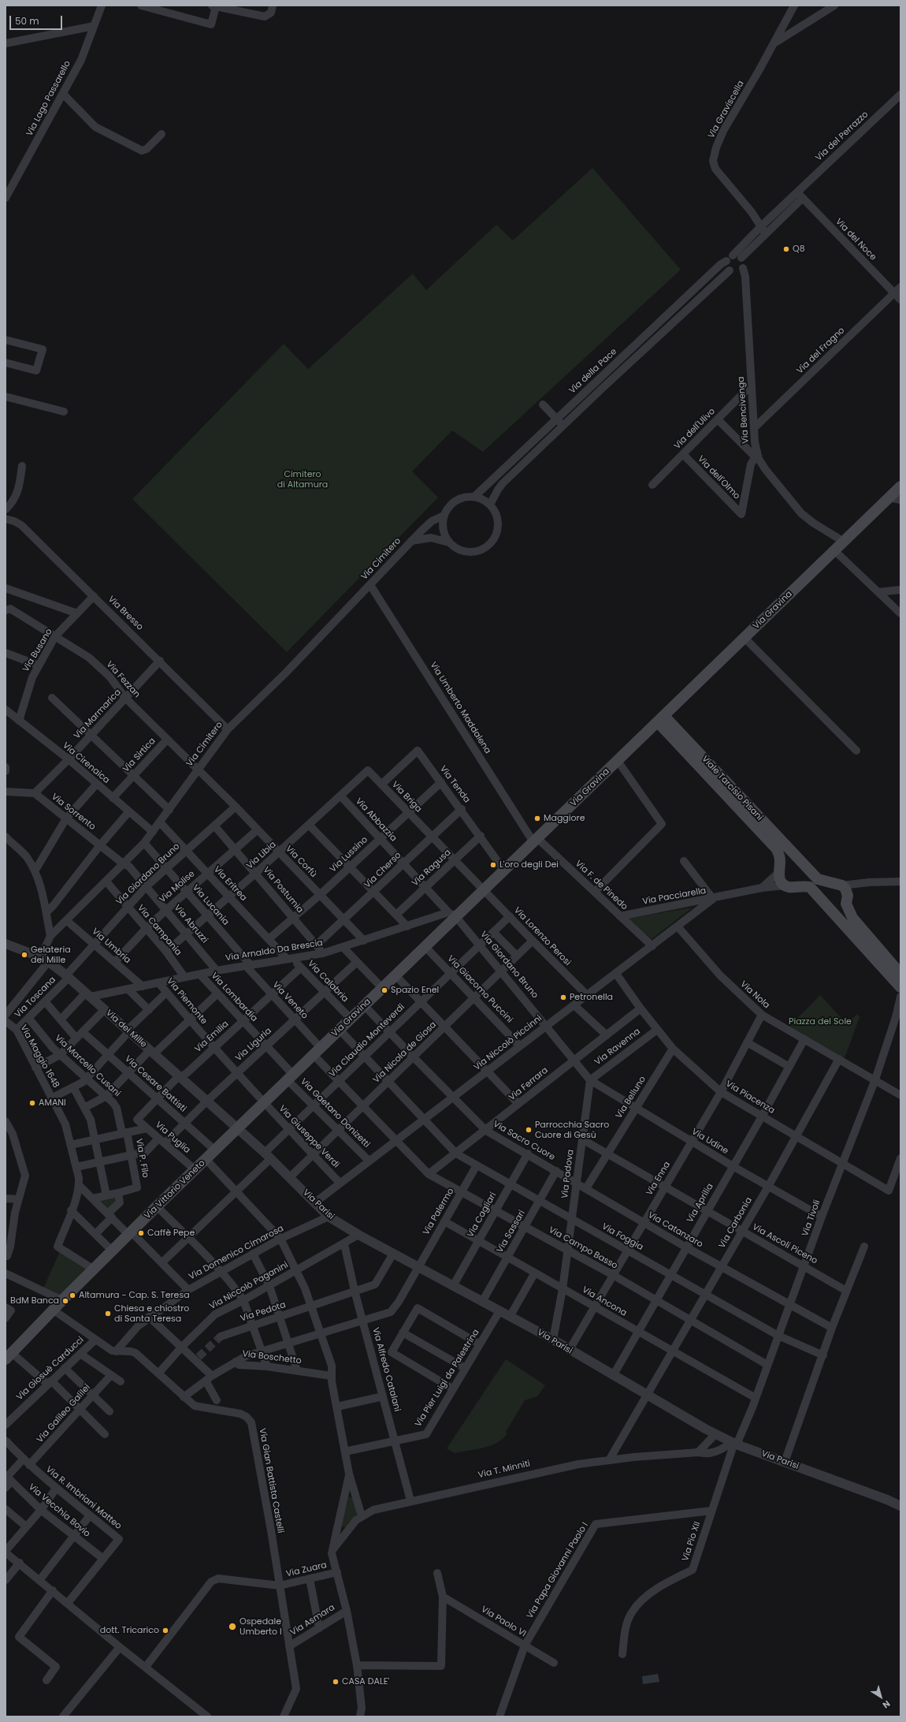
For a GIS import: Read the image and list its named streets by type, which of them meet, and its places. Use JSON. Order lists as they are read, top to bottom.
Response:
{
  "streets": {
    "main road": ["Via Gravina", "Viale Tarcisio Pisani", "Via Vittorio Veneto"],
    "street": [
      "Via Lago Passarello",
      "Via Graviscella",
      "Via del Perrazzo",
      "Via del Noce",
      "Via del Fragno",
      "Via della Pace",
      "Via Bencivenga",
      "Via dell'Ulivo",
      "Via dell'Olmo",
      "Via Cimitero",
      "Via Bresso",
      "Via Busano",
      "Via Fezzan",
      "Via Umberto Maddalena",
      "Via Marmarica",
      "Via Sirtica",
      "Via Cirenaica",
      "Via Tenda",
      "Via Briga",
      "Via Sorrento",
      "Via Abbazzia",
      "Via Lussino",
      "Via Libia",
      "Via Corfù",
      "Via Ragusa",
      "Via Cherso",
      "Via Giordano Bruno",
      "Via Eritrea",
      "Via F. de Pinedo",
      "Via Molise",
      "Via Postumia",
      "Via Pacciarella",
      "Via Lucania",
      "Via Abruzzi",
      "Via Campania",
      "Via Lorenzo Perosi",
      "Via Umbria",
      "Via Arnaldo Da Brescia",
      "Via Calabria",
      "Via Giacomo Puccini",
      "Via Nola",
      "Via Toscana",
      "Via Lombardia",
      "Via Veneto",
      "Via Piemonte",
      "Via dei Mille",
      "Via Emilia",
      "Via Claudio Monteverdi",
      "Via Niccolò Piccinni",
      "Via Liguria",
      "Via Ravenna",
      "Via Nicola de Giosa",
      "Via Maggio 1648",
      "Via Marcello Cusani",
      "Via Cesare Battisti",
      "Via Ferrara",
      "Via Belluno",
      "Via Piacenza",
      "Via Gaetano Donizetti",
      "Via Giuseppe Verdi",
      "Via Puglia",
      "Via Sacro Cuore",
      "Via Udine",
      "Via P. Filo",
      "Via Padova",
      "Via Enna",
      "Via Aprilia",
      "Via Parisi",
      "Via Palermo",
      "Via Cagliari",
      "Via Tivoli",
      "Via Carbonia",
      "Via Catanzaro",
      "Via Sassari",
      "Via Foggia",
      "Via Ascoli Piceno",
      "Via Campo Basso",
      "Via Domenico Cimarosa",
      "Via Niccolò Paganini",
      "Via Ancona",
      "Via Pedota",
      "Via Boschetto",
      "Via Giosuè Carducci",
      "Via Alfredo Catalani",
      "Via Pier Luigi da Palestrina",
      "Via Galileo Galilei",
      "Via T. Minniti",
      "Via Gian Battista Castelli",
      "Via R. Imbriani Matteo",
      "Via Vecchia Bovio",
      "Via Pio XII",
      "Via Zuara",
      "Via Papa Giovanni Paolo I",
      "Via Asmara",
      "Via Paolo VI"
    ]
  },
  "crossings": [
    ["Via del Perrazzo", "Via del Noce"],
    ["Via del Noce", "Via del Fragno"],
    ["Via del Fragno", "Via Bencivenga"],
    ["Via della Pace", "Via Bencivenga"],
    ["Via della Pace", "Via Cimitero"],
    ["Via Bencivenga", "Via dell'Ulivo"],
    ["Via Bencivenga", "Via dell'Olmo"],
    ["Via Bencivenga", "Via Gravina"],
    ["Via dell'Ulivo", "Via dell'Olmo"],
    ["Via Cimitero", "Via Bresso"],
    ["Via Cimitero", "Via Fezzan"],
    ["Via Cimitero", "Via Umberto Maddalena"],
    ["Via Cimitero", "Via Cirenaica"],
    ["Via Cimitero", "Via Sorrento"],
    ["Via Cimitero", "Via Corfù"],
    ["Via Cimitero", "Via Eritrea"],
    ["Via Cimitero", "Via Lucania"],
    ["Via Cimitero", "Via Abruzzi"],
    ["Via Cimitero", "Via Campania"],
    ["Via Cimitero", "Via Umbria"],
    ["Via Cimitero", "Via dei Mille"],
    ["Via Gravina", "Via Umberto Maddalena"],
    ["Via Gravina", "Via Tenda"],
    ["Via Gravina", "Viale Tarcisio Pisani"],
    ["Via Gravina", "Via Abbazzia"],
    ["Via Gravina", "Via Giordano Bruno"],
    ["Via Gravina", "Via F. de Pinedo"],
    ["Via Gravina", "Via Lorenzo Perosi"],
    ["Via Gravina", "Via Arnaldo Da Brescia"],
    ["Via Gravina", "Via Calabria"],
    ["Via Gravina", "Via Giacomo Puccini"],
    ["Via Gravina", "Via Lombardia"],
    ["Via Gravina", "Via Veneto"],
    ["Via Gravina", "Via Piemonte"],
    ["Via Gravina", "Via dei Mille"],
    ["Via Gravina", "Via Gaetano Donizetti"],
    ["Via Gravina", "Via Giuseppe Verdi"],
    ["Via Gravina", "Via Sacro Cuore"],
    ["Via Gravina", "Via Vittorio Veneto"],
    ["Via Gravina", "Via Parisi"],
    ["Via Gravina", "Via Foggia"],
    ["Via Bresso", "Via Busano"],
    ["Via Bresso", "Via Marmarica"],
    ["Via Busano", "Via Fezzan"],
    ["Via Busano", "Via Cirenaica"],
    ["Via Fezzan", "Via Marmarica"],
    ["Via Fezzan", "Via Sirtica"],
    ["Via Fezzan", "Via Corfù"],
    ["Via Umberto Maddalena", "Via F. de Pinedo"],
    ["Via Marmarica", "Via Cirenaica"],
    ["Via Marmarica", "Via Sorrento"],
    ["Via Sirtica", "Via Cirenaica"],
    ["Via Tenda", "Via Briga"],
    ["Via Tenda", "Via Lussino"],
    ["Via Tenda", "Via Ragusa"],
    ["Via Tenda", "Via Cherso"],
    ["Viale Tarcisio Pisani", "Via Pacciarella"],
    ["Via Briga", "Via Lussino"],
    ["Via Briga", "Via Libia"],
    ["Via Briga", "Via Ragusa"],
    ["Via Briga", "Via Cherso"],
    ["Via Briga", "Via Lorenzo Perosi"],
    ["Via Sorrento", "Via Abruzzi"],
    ["Via Abbazzia", "Via Lussino"],
    ["Via Abbazzia", "Via Libia"],
    ["Via Abbazzia", "Via Ragusa"],
    ["Via Abbazzia", "Via Cherso"],
    ["Via Abbazzia", "Via Giordano Bruno"],
    ["Via Abbazzia", "Via Arnaldo Da Brescia"],
    ["Via Lussino", "Via Corfù"],
    ["Via Lussino", "Via Eritrea"],
    ["Via Lussino", "Via Postumia"],
    ["Via Libia", "Via Corfù"],
    ["Via Libia", "Via Eritrea"],
    ["Via Libia", "Via Postumia"],
    ["Via Libia", "Via Lucania"],
    ["Via Libia", "Via Abruzzi"],
    ["Via Libia", "Via Campania"],
    ["Via Corfù", "Via Cherso"],
    ["Via Corfù", "Via Giordano Bruno"],
    ["Via Corfù", "Via Molise"],
    ["Via Corfù", "Via Arnaldo Da Brescia"],
    ["Via Ragusa", "Via Lorenzo Perosi"],
    ["Via Cherso", "Via Postumia"],
    ["Via Giordano Bruno", "Via Eritrea"],
    ["Via Giordano Bruno", "Via Postumia"],
    ["Via Giordano Bruno", "Via Lucania"],
    ["Via Giordano Bruno", "Via Abruzzi"],
    ["Via Giordano Bruno", "Via Campania"],
    ["Via Giordano Bruno", "Via Umbria"],
    ["Via Giordano Bruno", "Via Arnaldo Da Brescia"],
    ["Via Giordano Bruno", "Via Toscana"],
    ["Via Giordano Bruno", "Via dei Mille"],
    ["Via Giordano Bruno", "Via Claudio Monteverdi"],
    ["Via Giordano Bruno", "Via Niccolò Piccinni"],
    ["Via Giordano Bruno", "Via Nicola de Giosa"],
    ["Via Eritrea", "Via Molise"],
    ["Via Eritrea", "Via Arnaldo Da Brescia"],
    ["Via Eritrea", "Via Calabria"],
    ["Via F. de Pinedo", "Via Pacciarella"],
    ["Via F. de Pinedo", "Via Niccolò Piccinni"],
    ["Via Molise", "Via Postumia"],
    ["Via Molise", "Via Lucania"],
    ["Via Molise", "Via Abruzzi"],
    ["Via Molise", "Via Campania"],
    ["Via Molise", "Via Umbria"],
    ["Via Postumia", "Via Arnaldo Da Brescia"],
    ["Via Pacciarella", "Via Niccolò Piccinni"],
    ["Via Lucania", "Via Arnaldo Da Brescia"],
    ["Via Lucania", "Via Veneto"],
    ["Via Abruzzi", "Via Arnaldo Da Brescia"],
    ["Via Campania", "Via Arnaldo Da Brescia"],
    ["Via Lorenzo Perosi", "Via Claudio Monteverdi"],
    ["Via Lorenzo Perosi", "Via Niccolò Piccinni"],
    ["Via Lorenzo Perosi", "Via Nicola de Giosa"],
    ["Via Umbria", "Via Arnaldo Da Brescia"],
    ["Via Arnaldo Da Brescia", "Via Calabria"],
    ["Via Arnaldo Da Brescia", "Via Lombardia"],
    ["Via Arnaldo Da Brescia", "Via Veneto"],
    ["Via Arnaldo Da Brescia", "Via Piemonte"],
    ["Via Arnaldo Da Brescia", "Via dei Mille"],
    ["Via Calabria", "Via Emilia"],
    ["Via Calabria", "Via Liguria"],
    ["Via Giacomo Puccini", "Via Claudio Monteverdi"],
    ["Via Giacomo Puccini", "Via Niccolò Piccinni"],
    ["Via Giacomo Puccini", "Via Nicola de Giosa"],
    ["Via Nola", "Via Niccolò Piccinni"],
    ["Via Nola", "Via Enna"],
    ["Via Nola", "Via Aprilia"],
    ["Via Nola", "Via Tivoli"],
    ["Via Nola", "Via Carbonia"],
    ["Via Toscana", "Via dei Mille"],
    ["Via Toscana", "Via Maggio 1648"],
    ["Via Toscana", "Via Marcello Cusani"],
    ["Via Lombardia", "Via Emilia"],
    ["Via Lombardia", "Via Liguria"],
    ["Via Lombardia", "Via Gaetano Donizetti"],
    ["Via Veneto", "Via Emilia"],
    ["Via Veneto", "Via Claudio Monteverdi"],
    ["Via Veneto", "Via Liguria"],
    ["Via Veneto", "Via Nicola de Giosa"],
    ["Via Veneto", "Via Campo Basso"],
    ["Via Piemonte", "Via Emilia"],
    ["Via Piemonte", "Via Liguria"],
    ["Via Piemonte", "Via Giuseppe Verdi"],
    ["Via dei Mille", "Via Emilia"],
    ["Via dei Mille", "Via Liguria"],
    ["Via dei Mille", "Via Vittorio Veneto"],
    ["Via dei Mille", "Via Parisi"],
    ["Via Emilia", "Via Cesare Battisti"],
    ["Via Emilia", "Via Puglia"],
    ["Via Claudio Monteverdi", "Via Gaetano Donizetti"],
    ["Via Claudio Monteverdi", "Via Giuseppe Verdi"],
    ["Via Claudio Monteverdi", "Via Sacro Cuore"],
    ["Via Claudio Monteverdi", "Via Parisi"],
    ["Via Claudio Monteverdi", "Via Foggia"],
    ["Via Niccolò Piccinni", "Via Piacenza"],
    ["Via Niccolò Piccinni", "Via Gaetano Donizetti"],
    ["Via Niccolò Piccinni", "Via Giuseppe Verdi"],
    ["Via Niccolò Piccinni", "Via Sacro Cuore"],
    ["Via Niccolò Piccinni", "Via Parisi"],
    ["Via Niccolò Piccinni", "Via Foggia"],
    ["Via Niccolò Piccinni", "Via Campo Basso"],
    ["Via Liguria", "Via Maggio 1648"],
    ["Via Liguria", "Via Cesare Battisti"],
    ["Via Liguria", "Via Puglia"],
    ["Via Liguria", "Via P. Filo"],
    ["Via Ravenna", "Via Piacenza"],
    ["Via Ravenna", "Via Udine"],
    ["Via Ravenna", "Via Padova"],
    ["Via Nicola de Giosa", "Via Gaetano Donizetti"],
    ["Via Nicola de Giosa", "Via Giuseppe Verdi"],
    ["Via Nicola de Giosa", "Via Sacro Cuore"],
    ["Via Nicola de Giosa", "Via Parisi"],
    ["Via Nicola de Giosa", "Via Foggia"],
    ["Via Nicola de Giosa", "Via Campo Basso"],
    ["Via Maggio 1648", "Via Vittorio Veneto"],
    ["Via Marcello Cusani", "Via P. Filo"],
    ["Via Cesare Battisti", "Via Vittorio Veneto"],
    ["Via Ferrara", "Via Piacenza"],
    ["Via Ferrara", "Via Sacro Cuore"],
    ["Via Ferrara", "Via Foggia"],
    ["Via Ferrara", "Via Campo Basso"],
    ["Via Belluno", "Via Piacenza"],
    ["Via Belluno", "Via Udine"],
    ["Via Belluno", "Via Catanzaro"],
    ["Via Belluno", "Via Ascoli Piceno"],
    ["Via Piacenza", "Via Enna"],
    ["Via Piacenza", "Via Aprilia"],
    ["Via Piacenza", "Via Tivoli"],
    ["Via Piacenza", "Via Carbonia"],
    ["Via Puglia", "Via Vittorio Veneto"],
    ["Via Sacro Cuore", "Via Padova"],
    ["Via Sacro Cuore", "Via Cagliari"],
    ["Via Sacro Cuore", "Via Catanzaro"],
    ["Via Sacro Cuore", "Via Sassari"],
    ["Via Udine", "Via Padova"],
    ["Via Udine", "Via Enna"],
    ["Via Udine", "Via Aprilia"],
    ["Via Udine", "Via Tivoli"],
    ["Via Udine", "Via Carbonia"],
    ["Via Padova", "Via Parisi"],
    ["Via Padova", "Via Catanzaro"],
    ["Via Padova", "Via Foggia"],
    ["Via Padova", "Via Ascoli Piceno"],
    ["Via Padova", "Via Campo Basso"],
    ["Via Padova", "Via Ancona"],
    ["Via Enna", "Via Parisi"],
    ["Via Enna", "Via Catanzaro"],
    ["Via Enna", "Via Foggia"],
    ["Via Enna", "Via Ascoli Piceno"],
    ["Via Enna", "Via Campo Basso"],
    ["Via Enna", "Via Ancona"],
    ["Via Vittorio Veneto", "Via Parisi"],
    ["Via Vittorio Veneto", "Via Gian Battista Castelli"],
    ["Via Aprilia", "Via Parisi"],
    ["Via Aprilia", "Via Catanzaro"],
    ["Via Aprilia", "Via Foggia"],
    ["Via Aprilia", "Via Ascoli Piceno"],
    ["Via Aprilia", "Via Campo Basso"],
    ["Via Aprilia", "Via Ancona"],
    ["Via Parisi", "Via Palermo"],
    ["Via Parisi", "Via Cagliari"],
    ["Via Parisi", "Via Tivoli"],
    ["Via Parisi", "Via Carbonia"],
    ["Via Parisi", "Via Sassari"],
    ["Via Parisi", "Via Domenico Cimarosa"],
    ["Via Parisi", "Via Niccolò Paganini"],
    ["Via Parisi", "Via Pedota"],
    ["Via Parisi", "Via Pier Luigi da Palestrina"],
    ["Via Parisi", "Via T. Minniti"],
    ["Via Parisi", "Via Pio XII"],
    ["Via Palermo", "Via Foggia"],
    ["Via Palermo", "Via Campo Basso"],
    ["Via Palermo", "Via Ancona"],
    ["Via Palermo", "Via Boschetto"],
    ["Via Palermo", "Via Alfredo Catalani"],
    ["Via Cagliari", "Via Foggia"],
    ["Via Cagliari", "Via Campo Basso"],
    ["Via Cagliari", "Via Ancona"],
    ["Via Tivoli", "Via Catanzaro"],
    ["Via Tivoli", "Via Foggia"],
    ["Via Tivoli", "Via Ascoli Piceno"],
    ["Via Tivoli", "Via Campo Basso"],
    ["Via Tivoli", "Via Ancona"],
    ["Via Tivoli", "Via T. Minniti"],
    ["Via Tivoli", "Via Pio XII"],
    ["Via Carbonia", "Via Catanzaro"],
    ["Via Carbonia", "Via Foggia"],
    ["Via Carbonia", "Via Ascoli Piceno"],
    ["Via Carbonia", "Via Campo Basso"],
    ["Via Carbonia", "Via Ancona"],
    ["Via Carbonia", "Via T. Minniti"],
    ["Via Sassari", "Via Foggia"],
    ["Via Sassari", "Via Campo Basso"],
    ["Via Sassari", "Via Ancona"],
    ["Via Domenico Cimarosa", "Via Gian Battista Castelli"],
    ["Via Niccolò Paganini", "Via Alfredo Catalani"],
    ["Via Niccolò Paganini", "Via Gian Battista Castelli"],
    ["Via Pedota", "Via Alfredo Catalani"],
    ["Via Boschetto", "Via Gian Battista Castelli"],
    ["Via Giosuè Carducci", "Via Gian Battista Castelli"],
    ["Via Alfredo Catalani", "Via Pier Luigi da Palestrina"],
    ["Via Alfredo Catalani", "Via T. Minniti"],
    ["Via Galileo Galilei", "Via R. Imbriani Matteo"],
    ["Via Galileo Galilei", "Via Vecchia Bovio"],
    ["Via T. Minniti", "Via Pio XII"],
    ["Via Gian Battista Castelli", "Via Zuara"],
    ["Via Gian Battista Castelli", "Via Asmara"],
    ["Via R. Imbriani Matteo", "Via Vecchia Bovio"],
    ["Via Pio XII", "Via Papa Giovanni Paolo I"],
    ["Via Papa Giovanni Paolo I", "Via Paolo VI"]
  ],
  "parks": ["Cimitero di Altamura", "Piazza del Sole"],
  "places": [
    "Q8",
    "Maggiore",
    "L'oro degli Dei",
    "Gelateria dei Mille",
    "Spazio Enel",
    "Petronella",
    "AMANI",
    "Parrocchia Sacro Cuore di Gesù",
    "Caffè Pepe",
    "Altamura - Cap. S. Teresa",
    "BdM Banca",
    "Chiesa e chiostro di Santa Teresa",
    "Ospedale Umberto I",
    "dott. Tricarico",
    "CASA DALE'"
  ],
  "scale_bar": "50 m",
  "north": "bottom right"
}
